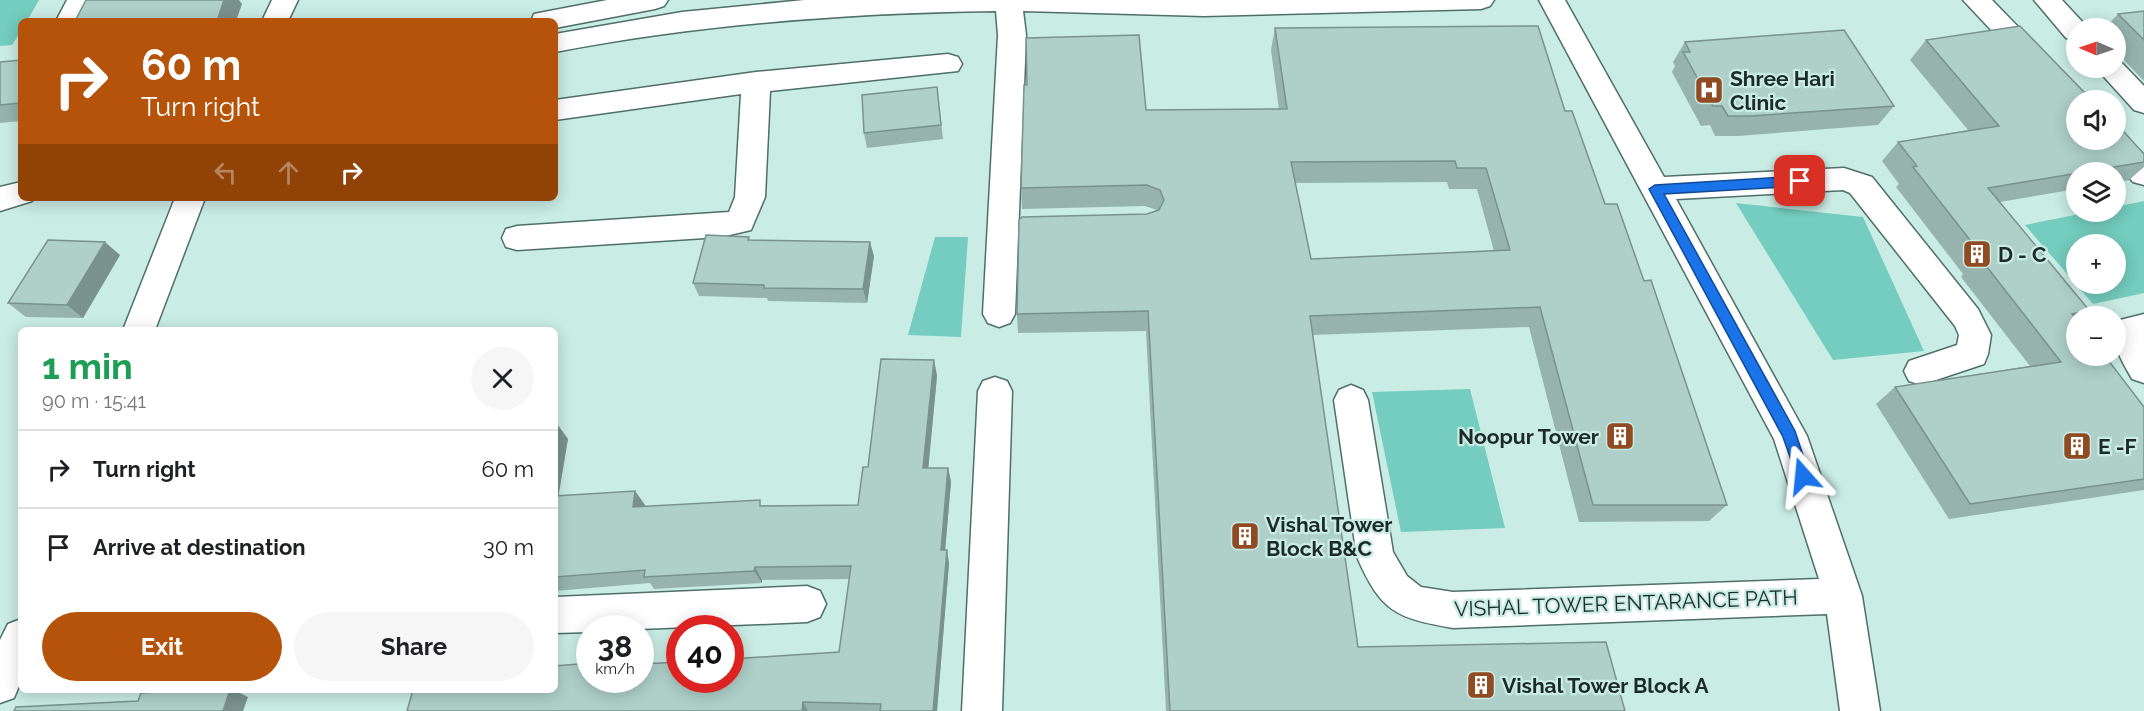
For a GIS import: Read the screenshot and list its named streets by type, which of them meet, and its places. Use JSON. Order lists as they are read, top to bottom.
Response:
{
  "streets": {
    "street": ["VISHAL TOWER ENTARANCE PATH"]
  },
  "places": {
    "hospital": ["Shree Hari Clinic"],
    "building": [
      "D - C",
      "Noopur Tower",
      "E -F",
      "Vishal Tower Block B&C",
      "Vishal Tower Block A"
    ]
  },
  "north": "left",
  "page": {
    "map_buttons": ["+", "−"],
    "turn": ["60 m", "Turn right"],
    "heading": ["1 min", "90 m · 15:41"],
    "list": [
      {
        "name": "Turn right",
        "value": "60 m"
      },
      {
        "name": "Arrive at destination",
        "value": "30 m"
      }
    ],
    "buttons": ["Exit", "Share"],
    "speed": "38 km/h",
    "limit": "40"
  }
}
